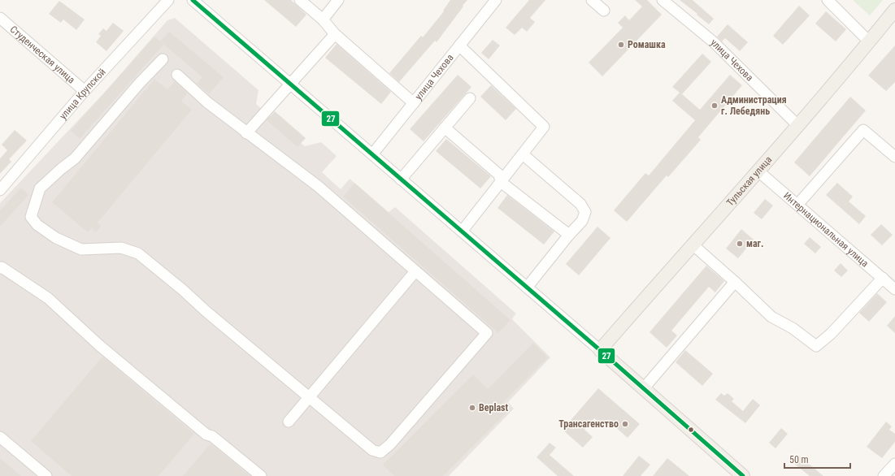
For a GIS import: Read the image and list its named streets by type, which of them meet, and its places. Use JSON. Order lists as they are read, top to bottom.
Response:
{
  "streets": {
    "main road": ["Тульская улица"],
    "street": [
      "Студенческая улица",
      "улица Чехова",
      "улица Крупской",
      "Интернациональная улица"
    ]
  },
  "crossings": [
    ["Студенческая улица", "улица Крупской"],
    ["улица Чехова", "Тульская улица"],
    ["Тульская улица", "Интернациональная улица"]
  ],
  "places": [
    "Ромашка",
    "Администрация г. Лебедянь",
    "маг.",
    "Beplast",
    "Трансагенство"
  ],
  "lines": ["transit line 27"],
  "scale_bar": "50 m"
}
